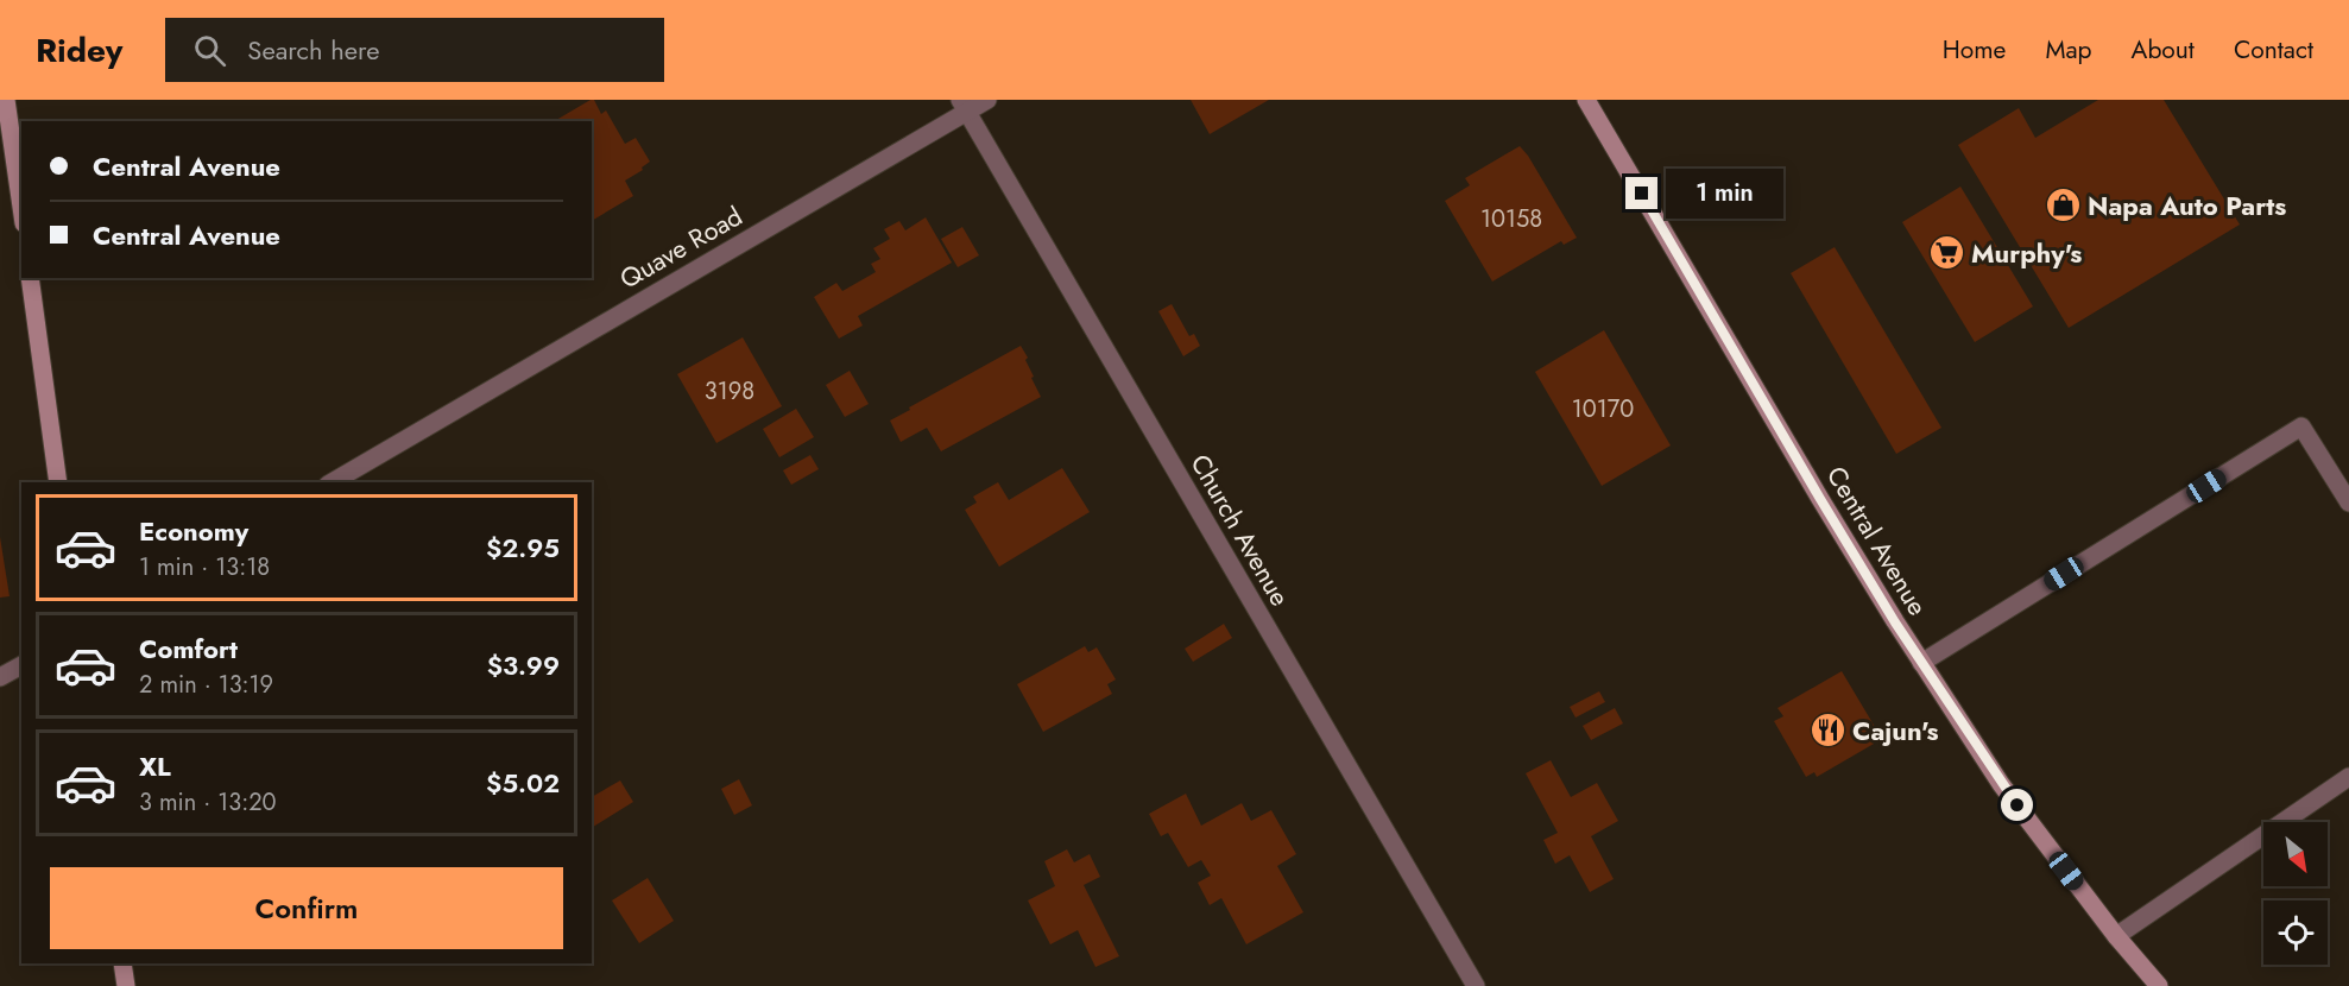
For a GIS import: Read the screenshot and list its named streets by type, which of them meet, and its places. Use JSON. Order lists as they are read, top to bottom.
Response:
{
  "streets": {
    "main road": ["Central Avenue"],
    "street": ["Quave Road", "Church Avenue"]
  },
  "crossings": [
    ["Quave Road", "Church Avenue"]
  ],
  "places": {
    "shop": ["Napa Auto Parts"],
    "supermarket": ["Murphy's"],
    "restaurant": ["Cajun's"]
  },
  "house_numbers": ["10158", "3198", "10170"],
  "north": "bottom right",
  "page": {
    "header": "Ridey",
    "search": "Search here",
    "nav": [
      "Home",
      "Map",
      "About",
      "Contact"
    ],
    "banner": ["Central Avenue", "Central Avenue"],
    "bubble": "1 min",
    "list": [
      {
        "name": "Economy",
        "note": "1 min · 13:18",
        "value": "$2.95"
      },
      {
        "name": "Comfort",
        "note": "2 min · 13:19",
        "value": "$3.99"
      },
      {
        "name": "XL",
        "note": "3 min · 13:20",
        "value": "$5.02"
      }
    ],
    "buttons": "Confirm"
  }
}
